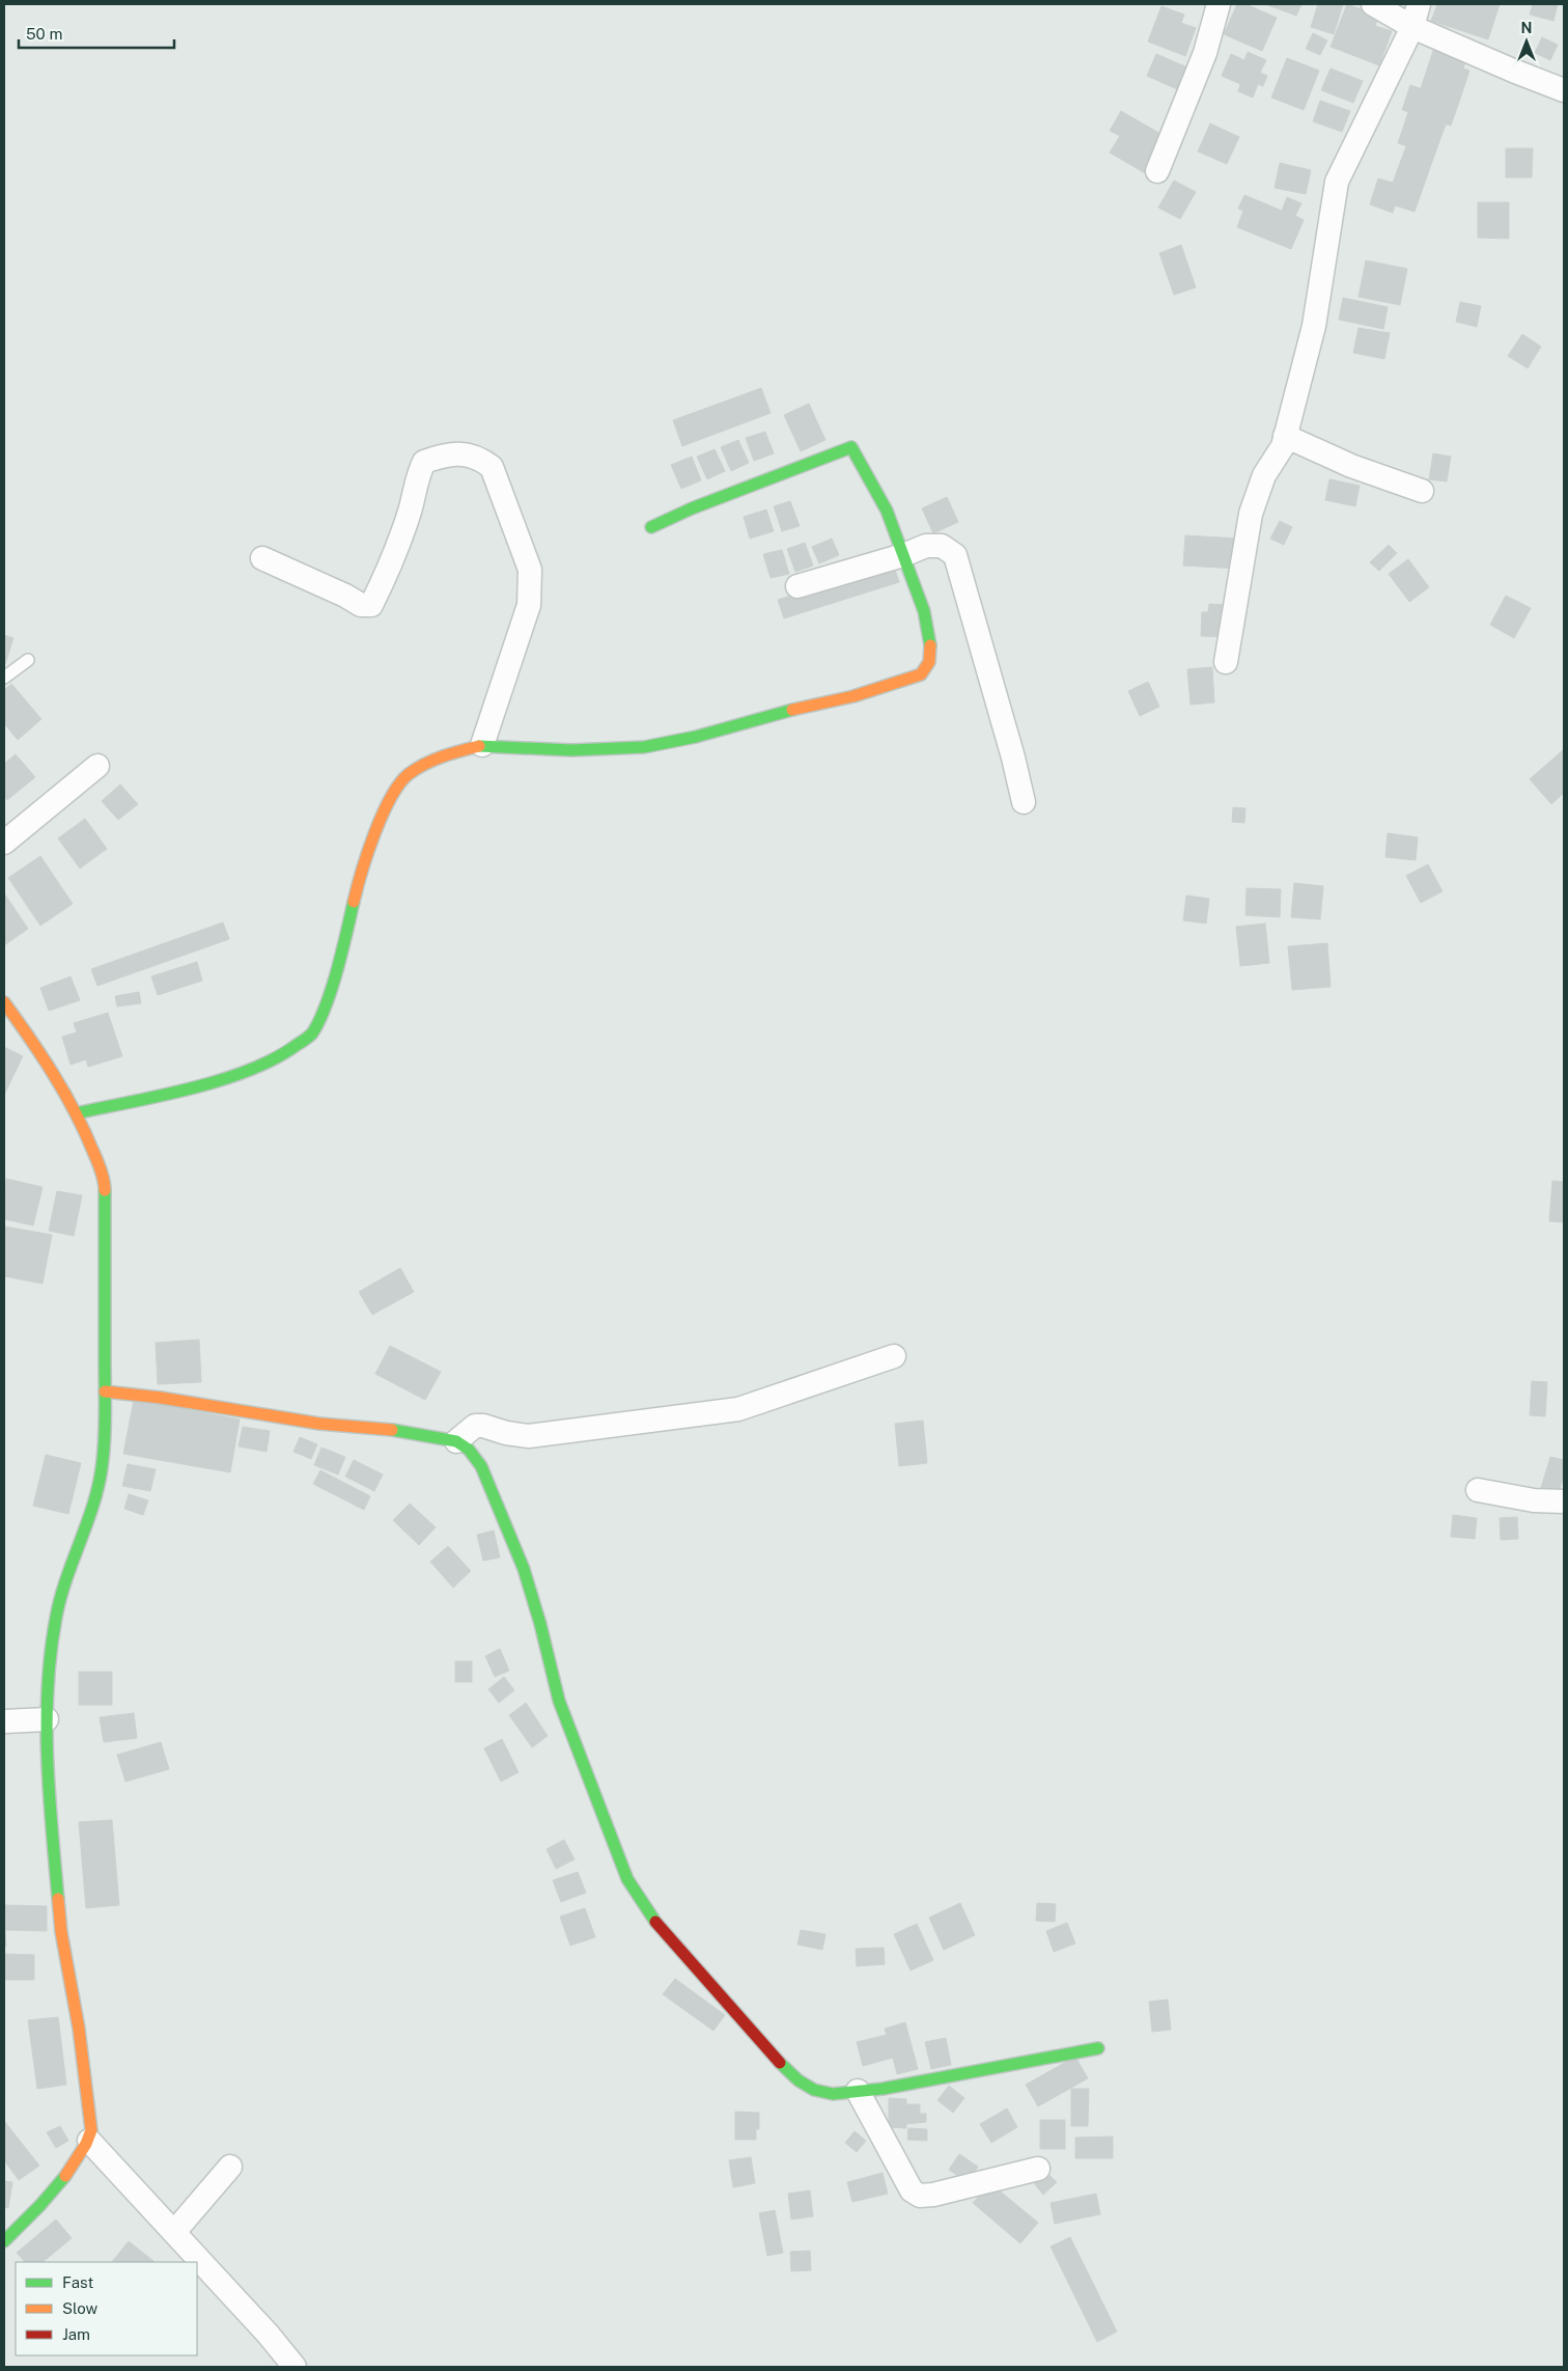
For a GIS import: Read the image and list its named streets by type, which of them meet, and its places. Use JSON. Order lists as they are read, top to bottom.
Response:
{
  "legend": ["Fast", "Slow", "Jam"],
  "scale_bar": "50 m",
  "north": "top"
}
